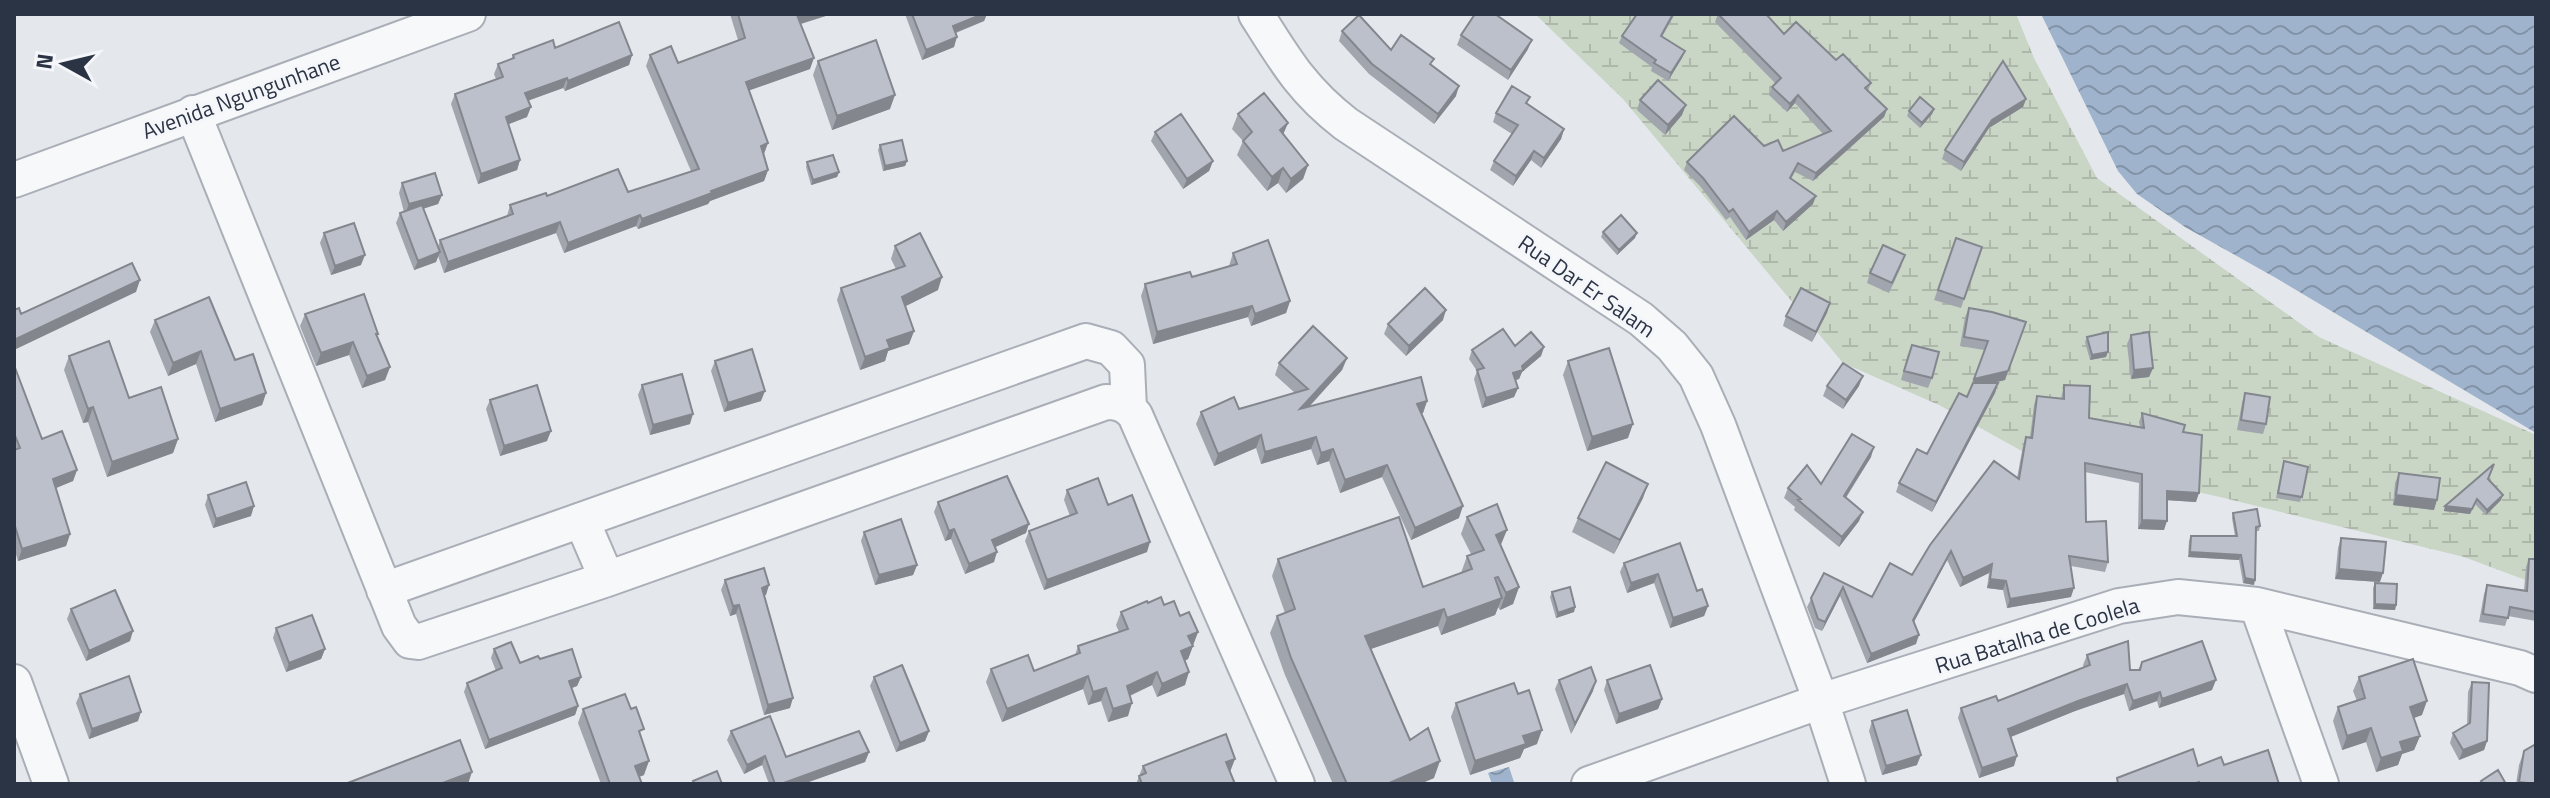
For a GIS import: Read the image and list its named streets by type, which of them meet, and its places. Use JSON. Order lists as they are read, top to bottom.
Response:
{
  "streets": {
    "street": ["Avenida Ngungunhane", "Rua Dar Er Salam", "Rua Batalha de Coolela"]
  },
  "crossings": [
    ["Rua Dar Er Salam", "Rua Batalha de Coolela"]
  ],
  "north": "left"
}
